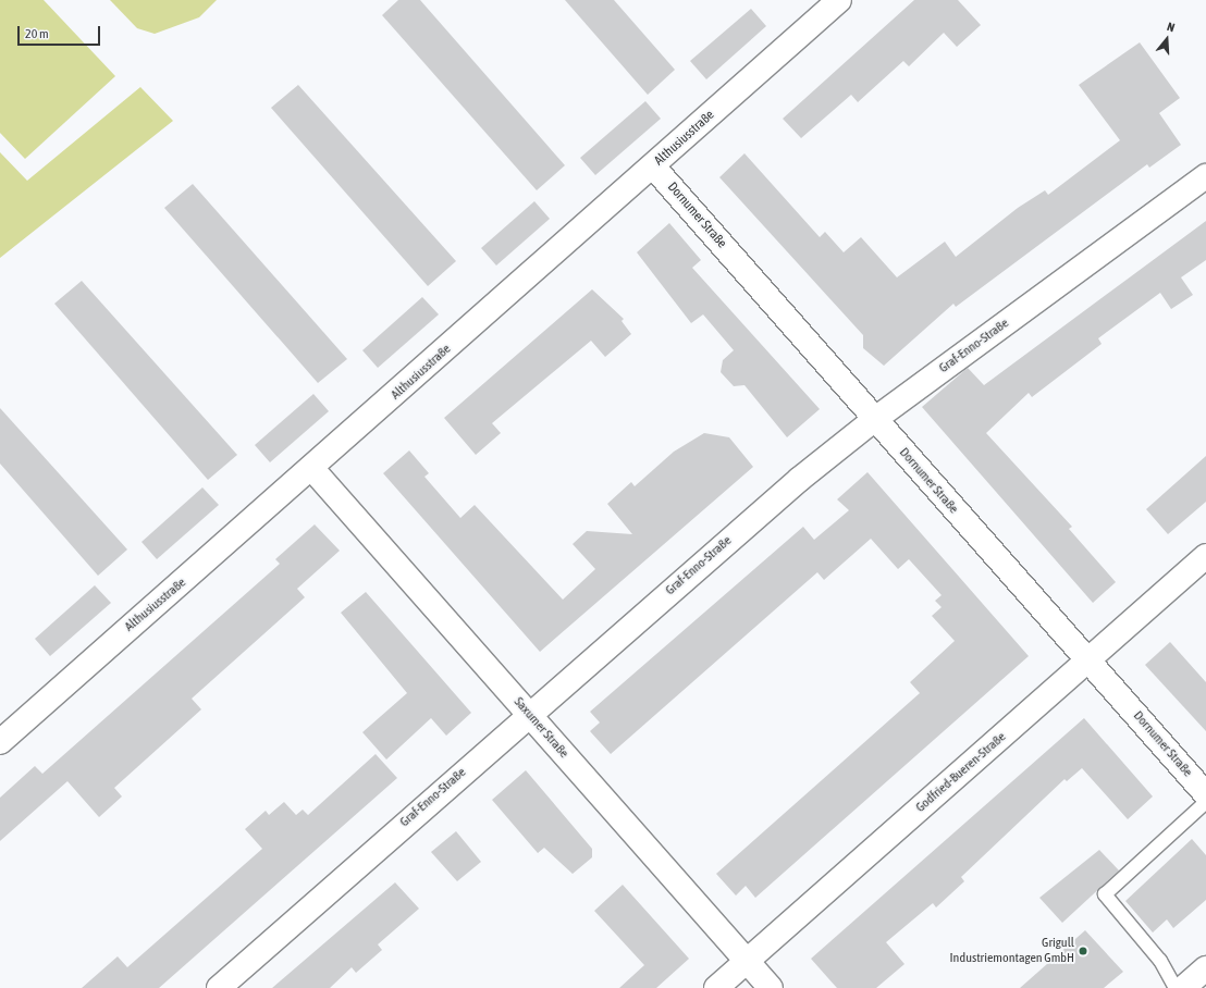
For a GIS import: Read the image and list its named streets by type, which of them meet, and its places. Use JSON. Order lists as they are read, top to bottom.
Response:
{
  "streets": {
    "street": [
      "Althusiusstraße",
      "Dornumer Straße",
      "Graf-Enno-Straße",
      "Saxumer Straße",
      "Godfried-Bueren-Straße"
    ]
  },
  "crossings": [
    ["Althusiusstraße", "Dornumer Straße"],
    ["Althusiusstraße", "Saxumer Straße"],
    ["Dornumer Straße", "Graf-Enno-Straße"],
    ["Dornumer Straße", "Godfried-Bueren-Straße"],
    ["Graf-Enno-Straße", "Saxumer Straße"],
    ["Saxumer Straße", "Godfried-Bueren-Straße"]
  ],
  "places": ["Grigull Industriemontagen GmbH"],
  "scale_bar": "20 m",
  "north": "top"
}
